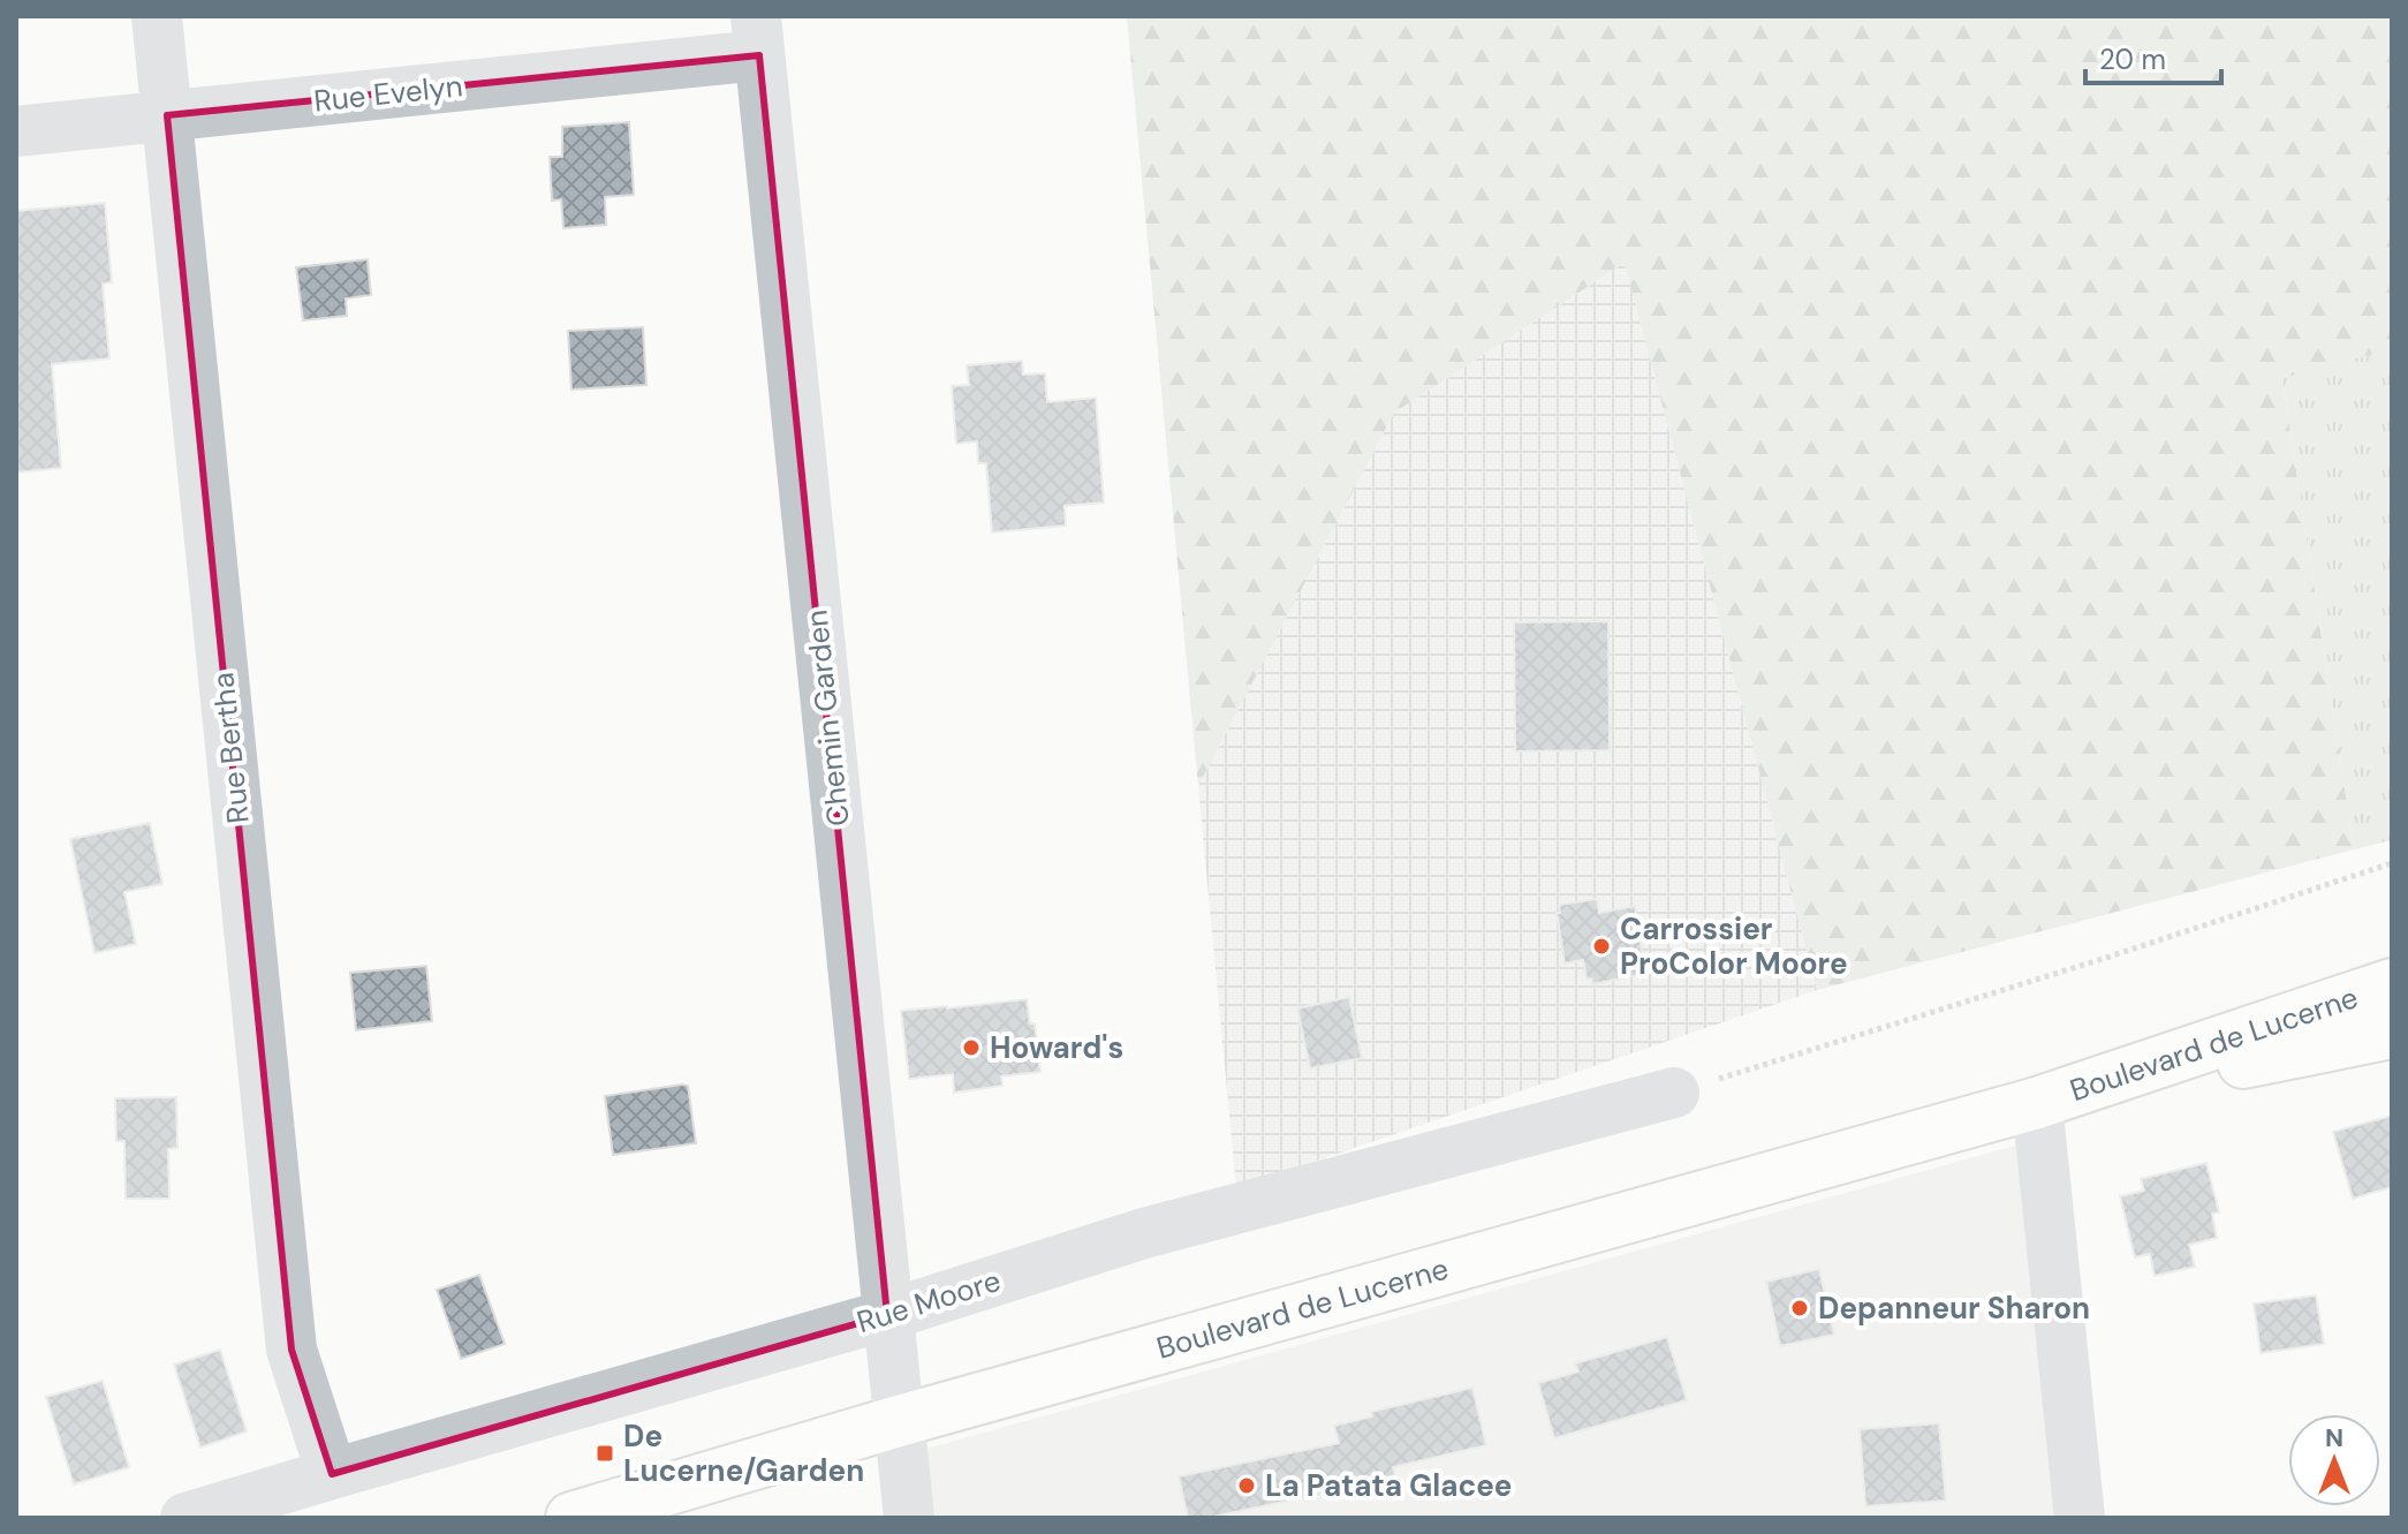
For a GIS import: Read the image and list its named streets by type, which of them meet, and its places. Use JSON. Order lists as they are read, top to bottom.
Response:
{
  "streets": {
    "main road": ["Boulevard de Lucerne"],
    "street": [
      "Rue Evelyn",
      "Chemin Garden",
      "Rue Bertha",
      "Rue Moore"
    ]
  },
  "crossings": [
    ["Rue Evelyn", "Chemin Garden"],
    ["Rue Evelyn", "Rue Bertha"],
    ["Chemin Garden", "Boulevard de Lucerne"],
    ["Chemin Garden", "Rue Moore"],
    ["Rue Bertha", "Rue Moore"]
  ],
  "places": {
    "other": [
      "Carrossier ProColor Moore",
      "Howard's",
      "Depanneur Sharon",
      "La Patata Glacee"
    ],
    "transit": ["De Lucerne/Garden"]
  },
  "scale_bar": "20 m",
  "north": "top"
}
